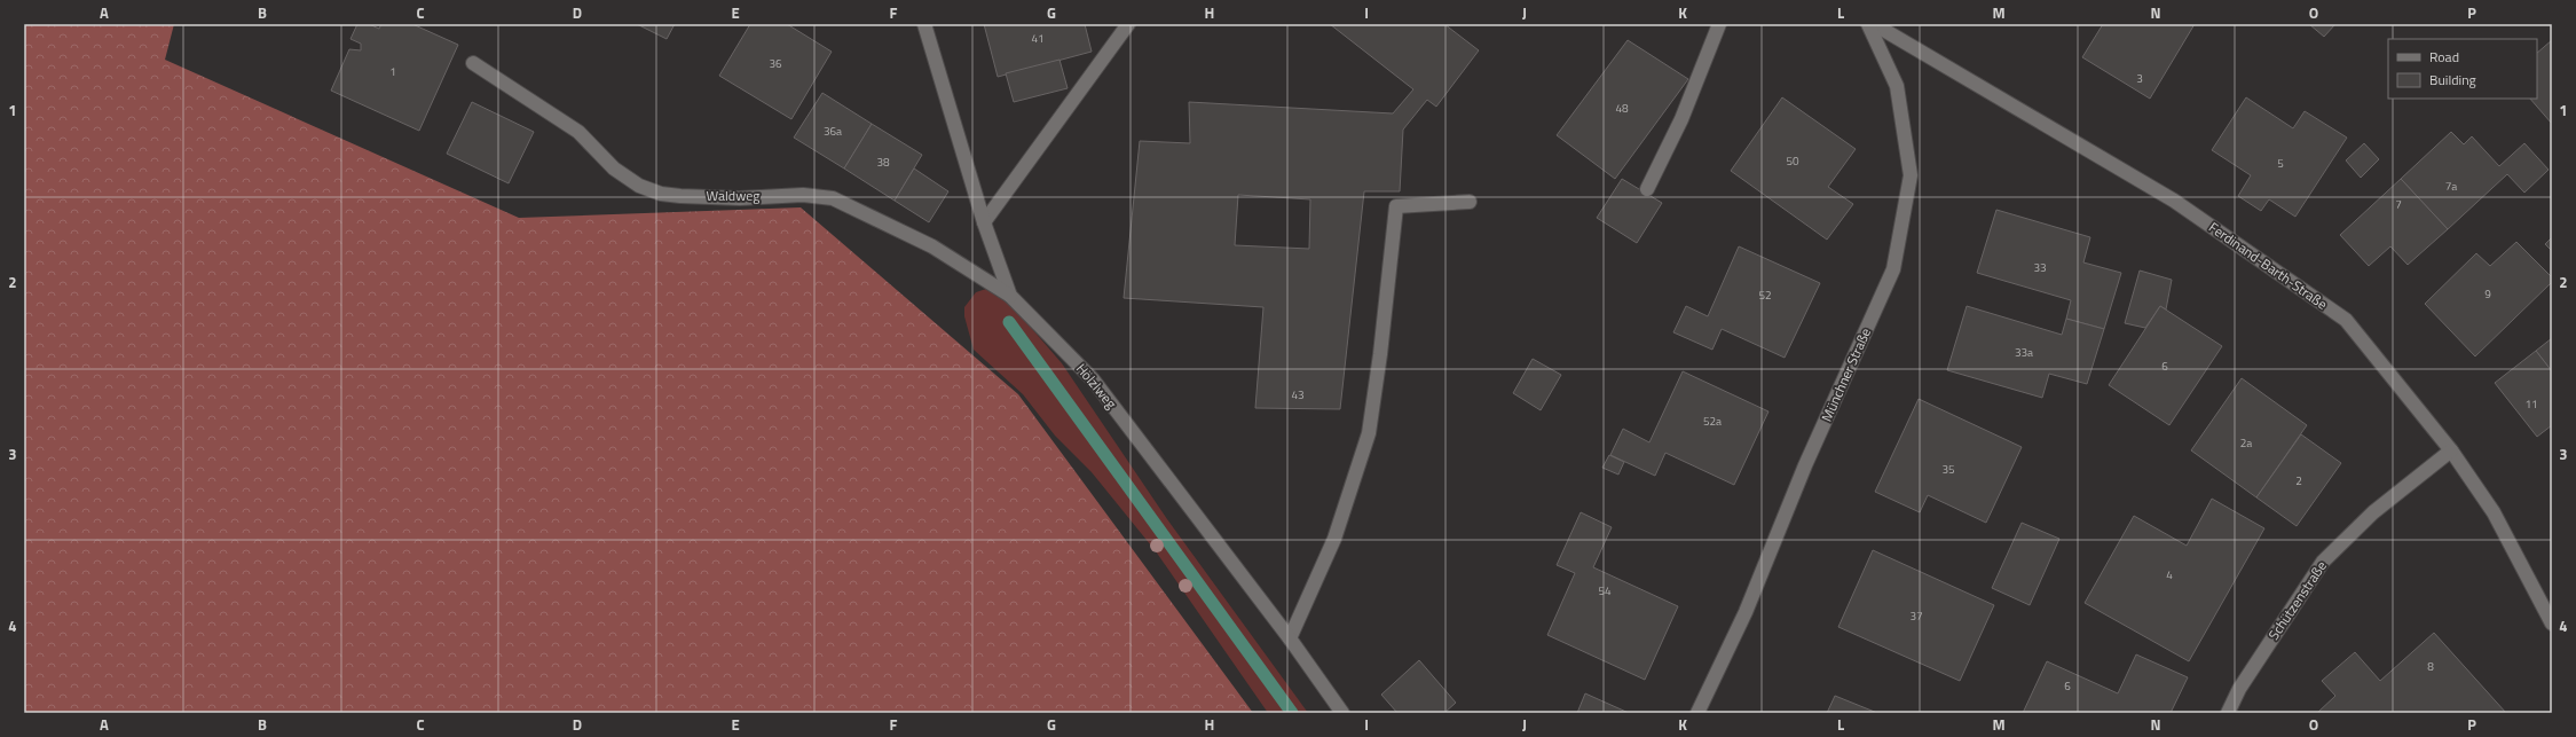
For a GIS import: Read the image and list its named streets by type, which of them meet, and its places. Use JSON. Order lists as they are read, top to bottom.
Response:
{
  "streets": {
    "street": [
      "Waldweg",
      "Ferdinand-Barth-Straße",
      "Münchner Straße",
      "Hölzlweg",
      "Schützenstraße"
    ]
  },
  "crossings": [
    ["Waldweg", "Hölzlweg"],
    ["Ferdinand-Barth-Straße", "Schützenstraße"]
  ],
  "house_numbers": [
    "41",
    "36",
    "1",
    "3",
    "48",
    "36a",
    "50",
    "38",
    "5",
    "7a",
    "7",
    "33",
    "9",
    "52",
    "33a",
    "6",
    "43",
    "11",
    "52a",
    "2a",
    "35",
    "2",
    "4",
    "54",
    "37",
    "8",
    "6"
  ],
  "legend": ["Road", "Building"],
  "grid": {
    "columns": [
      "A",
      "B",
      "C",
      "D",
      "E",
      "F",
      "G",
      "H",
      "I",
      "J",
      "K",
      "L",
      "M",
      "N",
      "O",
      "P"
    ],
    "rows": [
      "1",
      "2",
      "3",
      "4"
    ]
  }
}
